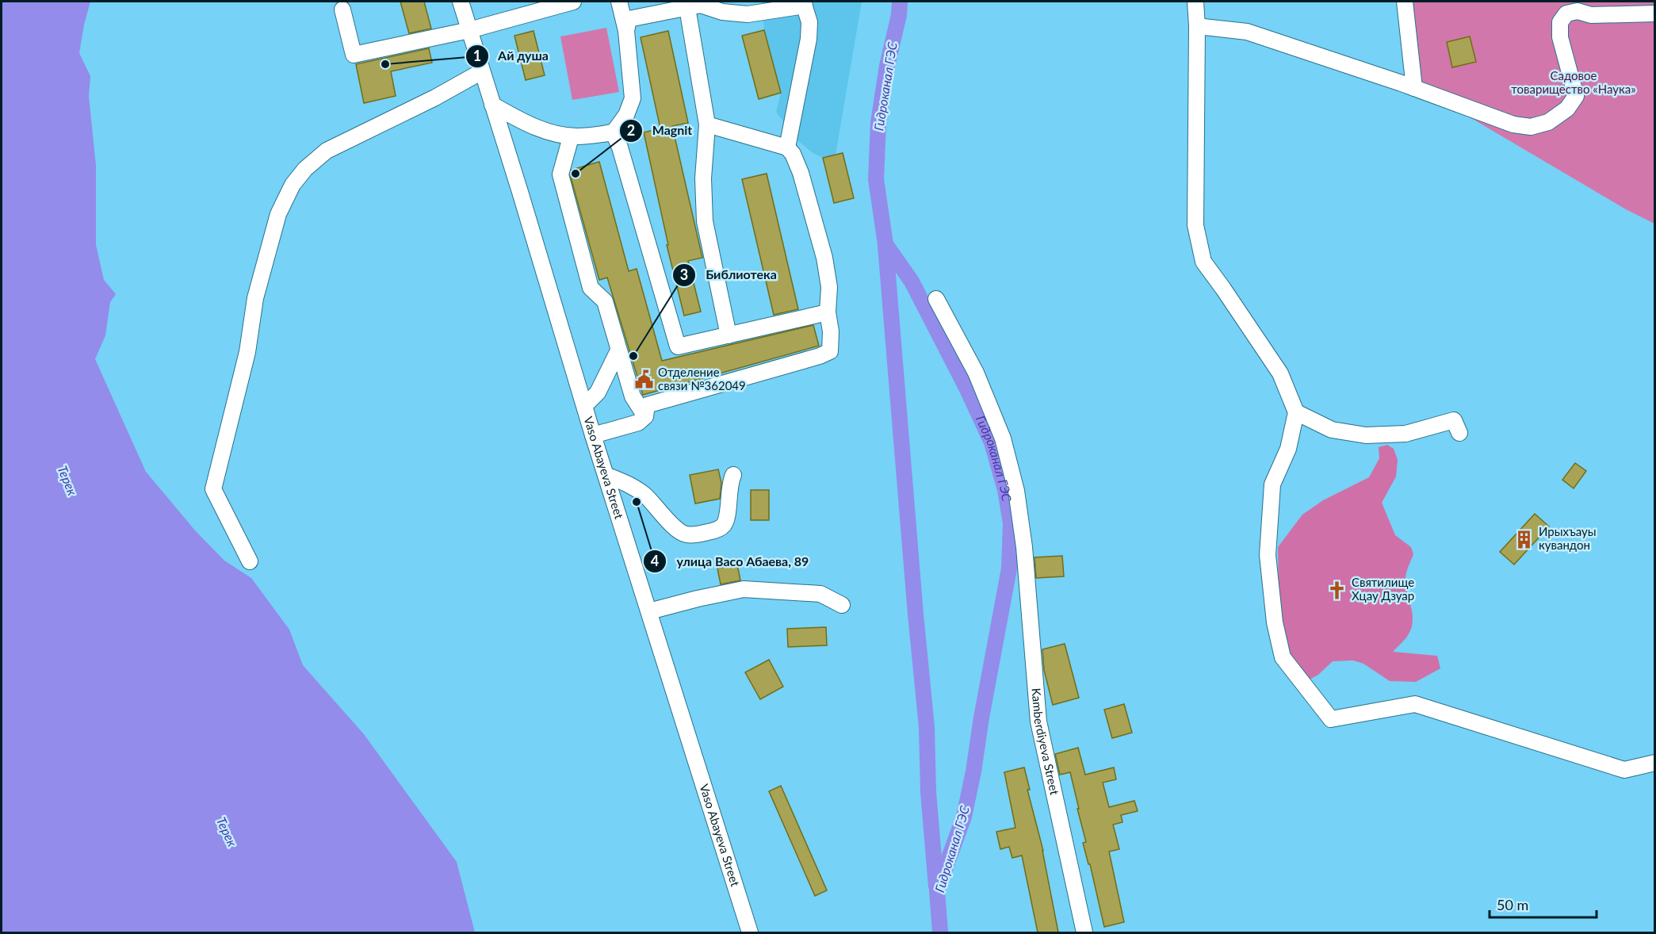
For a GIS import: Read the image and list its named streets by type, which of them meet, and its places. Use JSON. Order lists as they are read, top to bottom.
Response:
{
  "streets": {
    "street": ["Vaso Abayeva Street", "Kamberdiyeva Street"]
  },
  "water": ["Гидроканал ГЭС", "Терек"],
  "parks": ["Садовое товарищество «Наука»"],
  "places": {
    "other": [
      "Ай душа",
      "Magnit",
      "Библиотека",
      "улица Васо Абаева, 89"
    ],
    "public building": ["Отделение связи №362049"],
    "building": ["Ирыхъауы кувандон"],
    "church": ["Святилище Хцау Дзуар"]
  },
  "scale_bar": "50 m"
}
